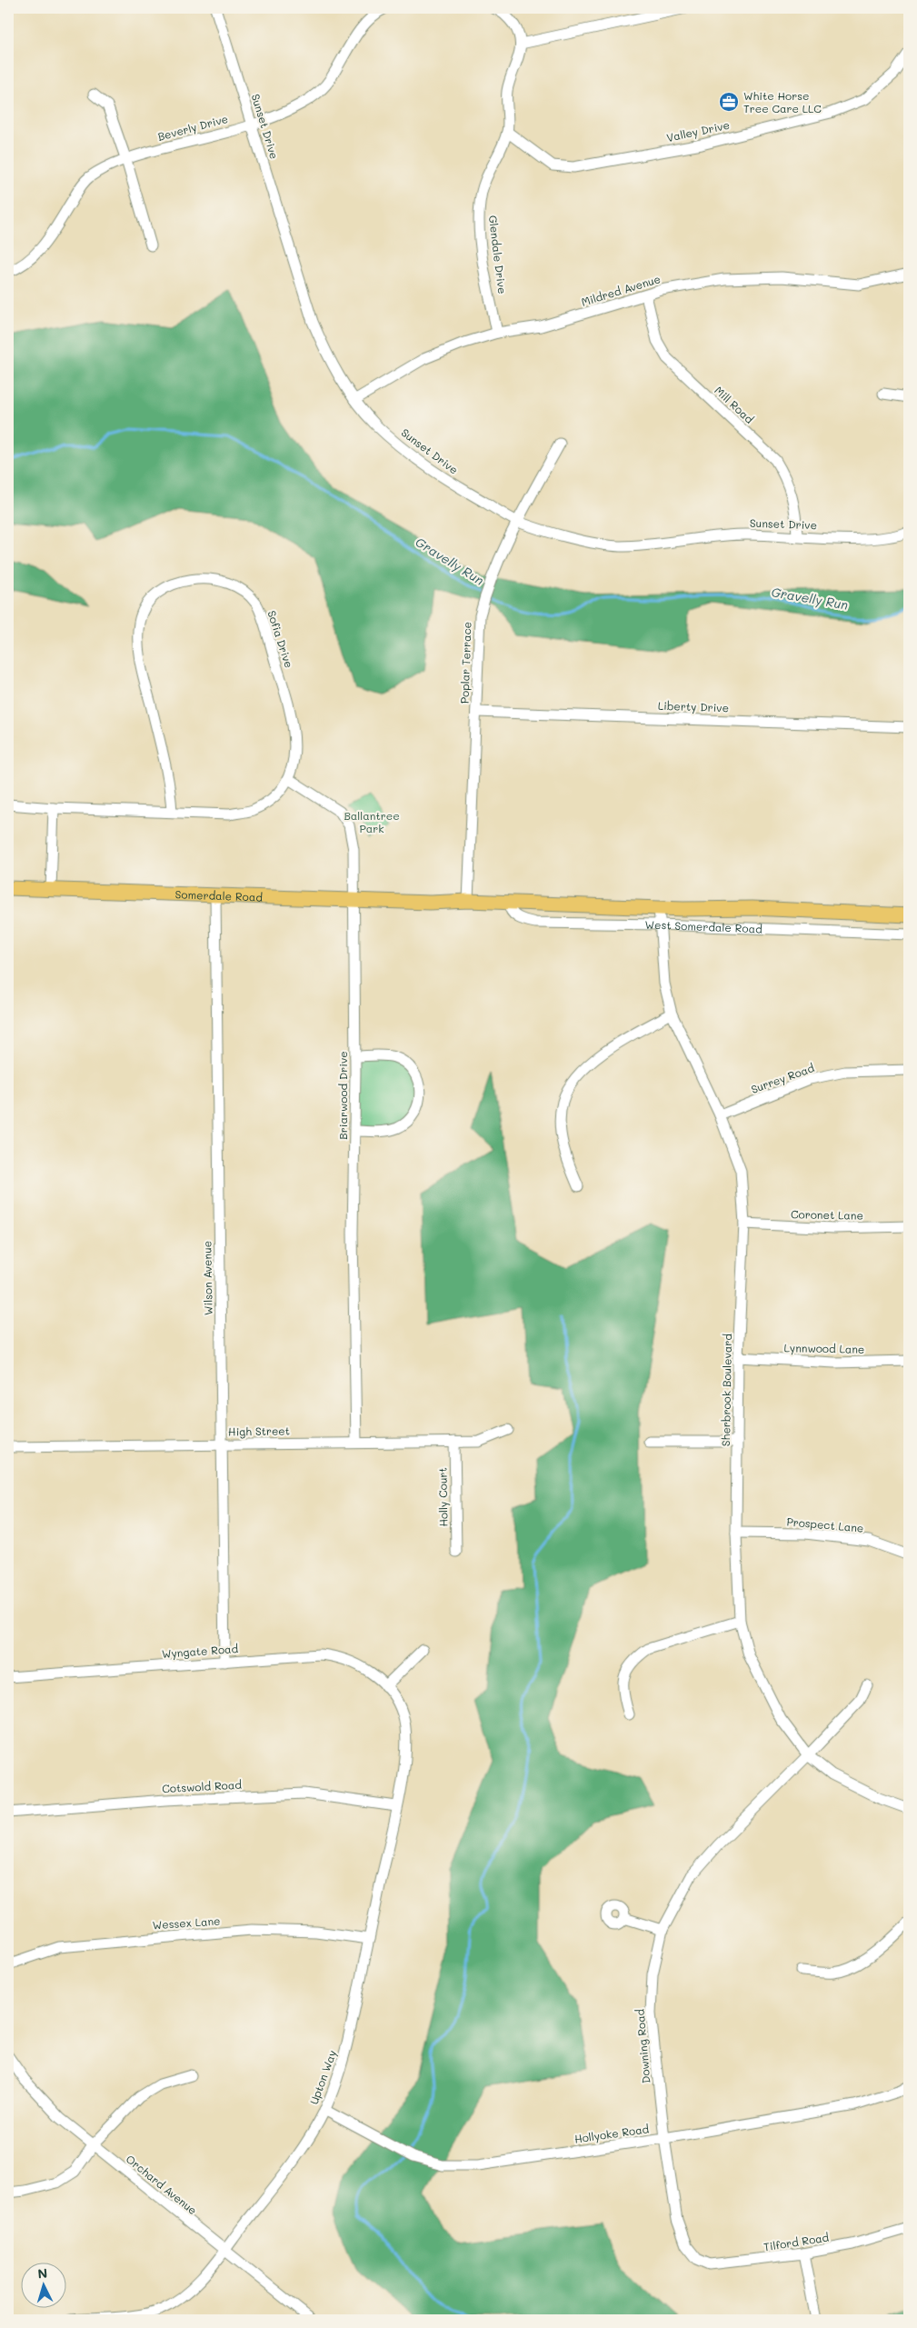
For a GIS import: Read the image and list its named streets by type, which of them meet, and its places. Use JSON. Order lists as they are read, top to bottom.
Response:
{
  "streets": {
    "main road": ["Somerdale Road", "West Somerdale Road"],
    "street": [
      "Sunset Drive",
      "Beverly Drive",
      "Valley Drive",
      "Glendale Drive",
      "Mildred Avenue",
      "Mill Road",
      "Sofia Drive",
      "Poplar Terrace",
      "Liberty Drive",
      "Surrey Road",
      "Briarwood Drive",
      "Coronet Lane",
      "Wilson Avenue",
      "Lynnwood Lane",
      "Sherbrook Boulevard",
      "High Street",
      "Holly Court",
      "Prospect Lane",
      "Wyngate Road",
      "Cotswold Road",
      "Wessex Lane",
      "Downing Road",
      "Upton Way",
      "Hollyoke Road",
      "Orchard Avenue",
      "Tilford Road"
    ]
  },
  "crossings": [
    ["Sunset Drive", "Beverly Drive"],
    ["Sunset Drive", "Mildred Avenue"],
    ["Sunset Drive", "Mill Road"],
    ["Sunset Drive", "Poplar Terrace"],
    ["Valley Drive", "Glendale Drive"],
    ["Glendale Drive", "Mildred Avenue"],
    ["Mildred Avenue", "Mill Road"],
    ["Sofia Drive", "Briarwood Drive"],
    ["Poplar Terrace", "Liberty Drive"],
    ["Poplar Terrace", "West Somerdale Road"],
    ["Somerdale Road", "West Somerdale Road"],
    ["Somerdale Road", "Briarwood Drive"],
    ["Somerdale Road", "Wilson Avenue"],
    ["West Somerdale Road", "Sherbrook Boulevard"],
    ["Surrey Road", "Sherbrook Boulevard"],
    ["Briarwood Drive", "High Street"],
    ["Coronet Lane", "Sherbrook Boulevard"],
    ["Wilson Avenue", "High Street"],
    ["Wilson Avenue", "Wyngate Road"],
    ["Lynnwood Lane", "Sherbrook Boulevard"],
    ["Sherbrook Boulevard", "Prospect Lane"],
    ["Sherbrook Boulevard", "Downing Road"],
    ["High Street", "Holly Court"],
    ["Wyngate Road", "Upton Way"],
    ["Cotswold Road", "Upton Way"],
    ["Wessex Lane", "Upton Way"],
    ["Downing Road", "Hollyoke Road"],
    ["Downing Road", "Tilford Road"],
    ["Upton Way", "Hollyoke Road"],
    ["Upton Way", "Orchard Avenue"]
  ],
  "water": ["Gravelly Run"],
  "parks": ["Ballantree Park"],
  "places": {
    "office": ["White Horse Tree Care LLC"]
  },
  "north": "top"
}
